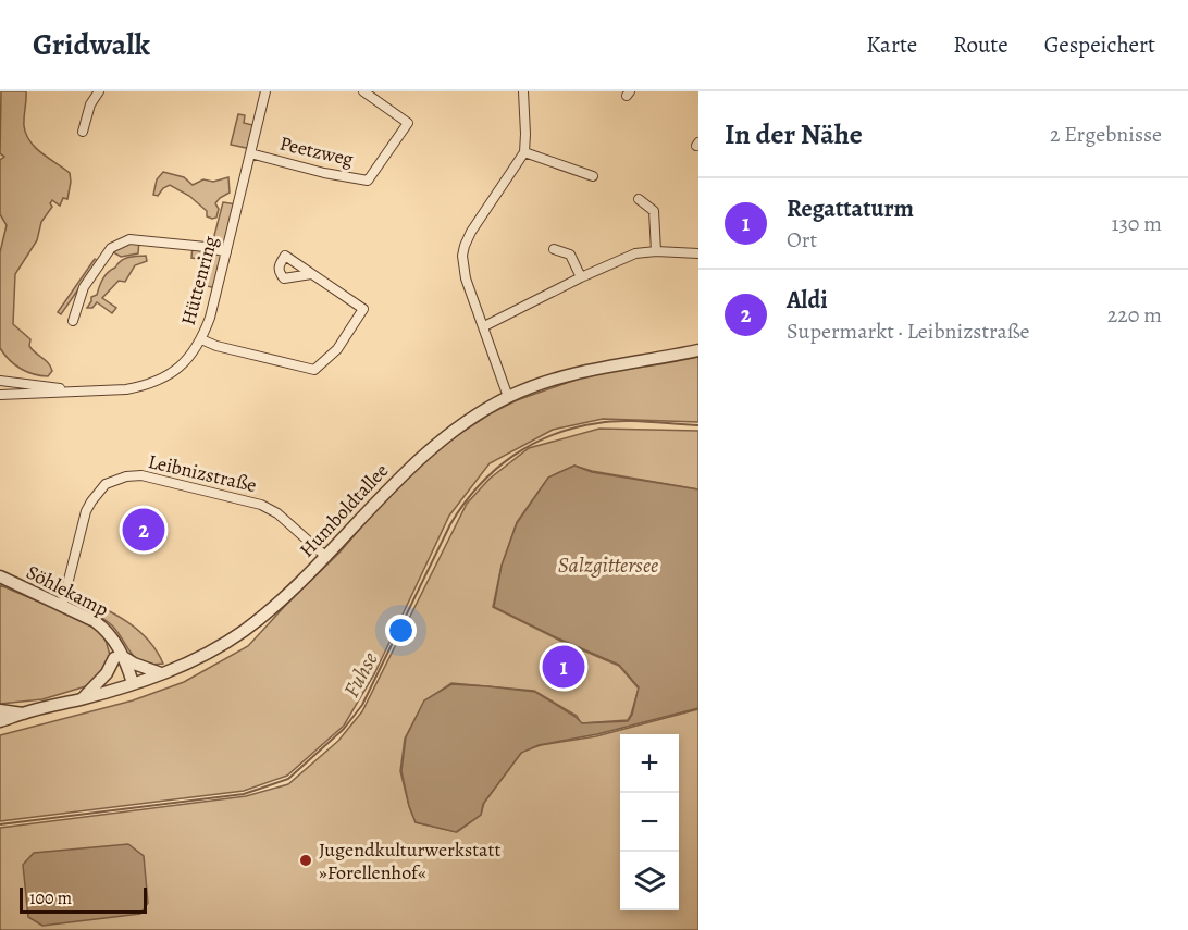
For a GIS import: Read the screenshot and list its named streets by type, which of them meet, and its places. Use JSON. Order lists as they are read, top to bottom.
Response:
{
  "streets": {
    "street": [
      "Peetzweg",
      "Hüttenring",
      "Leibnizstraße",
      "Humboldtallee",
      "Söhlekamp"
    ]
  },
  "crossings": [
    ["Peetzweg", "Hüttenring"],
    ["Leibnizstraße", "Humboldtallee"],
    ["Leibnizstraße", "Söhlekamp"],
    ["Humboldtallee", "Söhlekamp"]
  ],
  "water": ["Salzgittersee", "Fuhse"],
  "places": ["Jugendkulturwerkstatt »Forellenhof«"],
  "scale_bar": "100 m",
  "page": {
    "header": "Gridwalk",
    "nav": ["Karte", "Route", "Gespeichert"],
    "heading": ["In der Nähe", "2 Ergebnisse"],
    "list": [
      {
        "mark": "1",
        "name": "Regattaturm",
        "note": "Ort",
        "value": "130 m"
      },
      {
        "mark": "2",
        "name": "Aldi",
        "note": "Supermarkt · Leibnizstraße",
        "value": "220 m"
      }
    ],
    "pins": ["2", "1"],
    "map_buttons": ["+", "−"],
    "scale": "100 m"
  }
}
